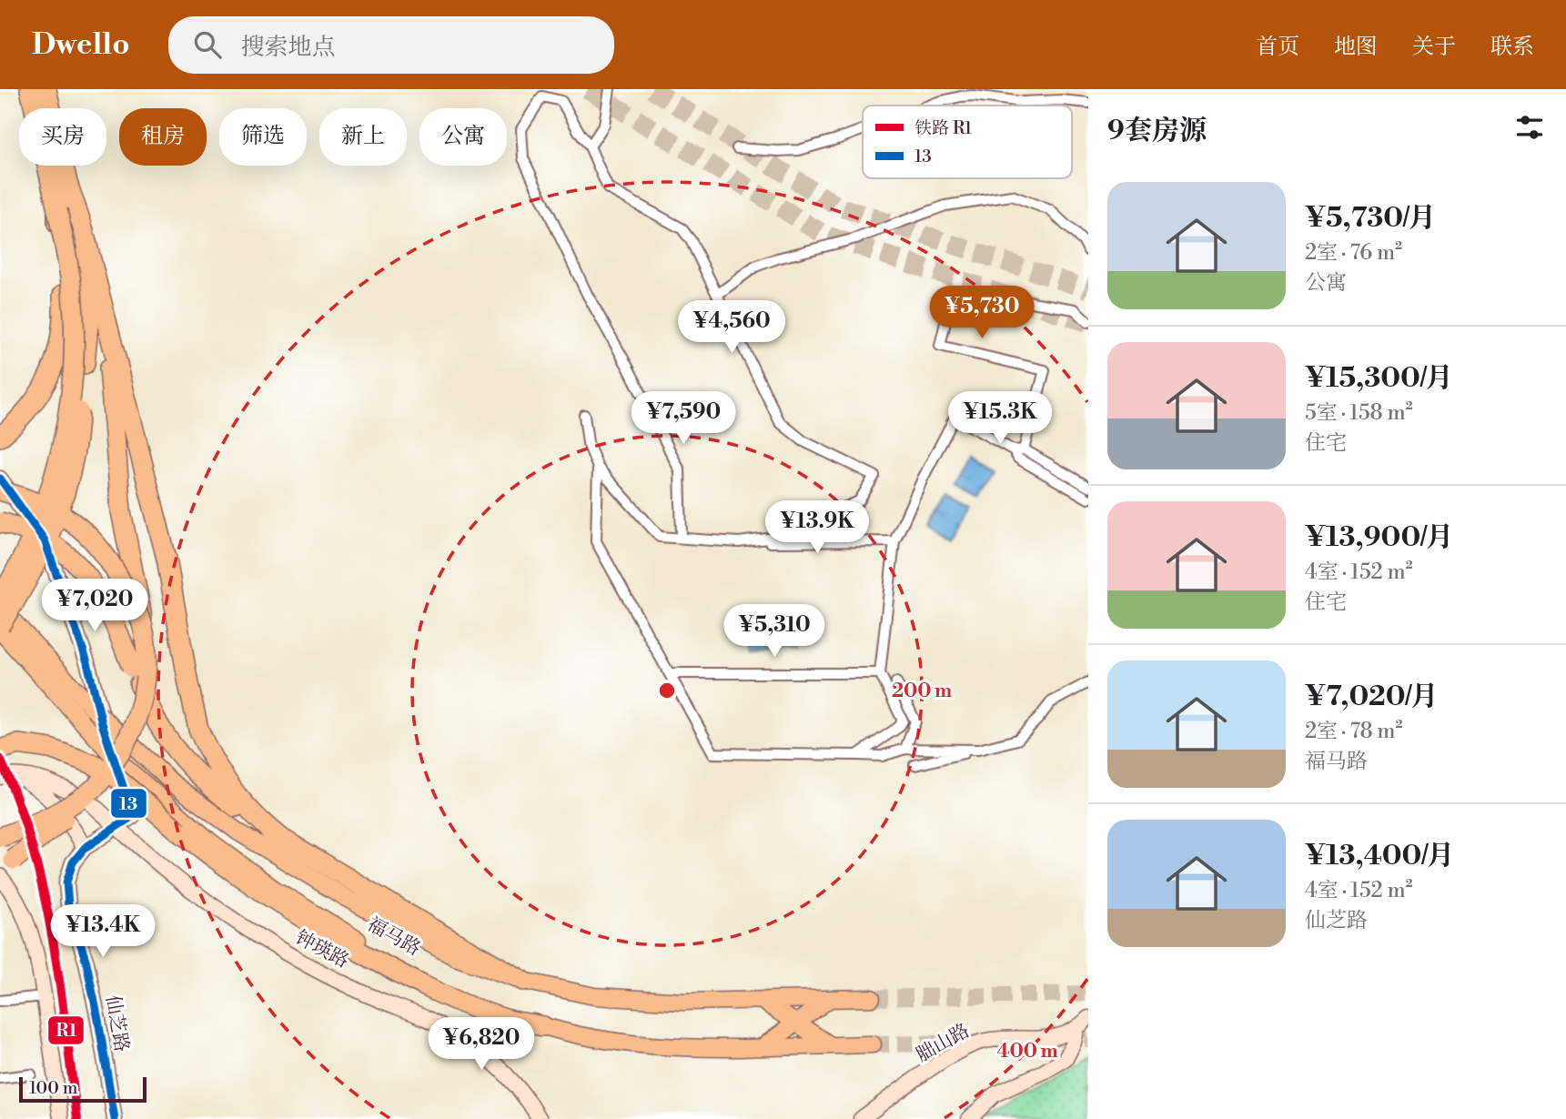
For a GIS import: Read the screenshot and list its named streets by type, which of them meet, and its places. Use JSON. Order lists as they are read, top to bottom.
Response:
{
  "streets": {
    "main road": ["福马路"],
    "street": ["钟瑛路", "仙芝路", "胐山路"]
  },
  "lines": ["transit line 13", "rail line R1"],
  "legend": ["铁路 R1", "13"],
  "scale_bar": "100 m",
  "page": {
    "header": "Dwello",
    "search": "搜索地点",
    "nav": [
      "首页",
      "地图",
      "关于",
      "联系"
    ],
    "heading": "9套房源",
    "chip": [
      "买房",
      "租房",
      "筛选",
      "新上",
      "公寓"
    ],
    "list": [
      {
        "name": "¥5,730/月",
        "note": "2室 · 76 m² · 公寓"
      },
      {
        "name": "¥15,300/月",
        "note": "5室 · 158 m² · 住宅"
      },
      {
        "name": "¥13,900/月",
        "note": "4室 · 152 m² · 住宅"
      },
      {
        "name": "¥7,020/月",
        "note": "2室 · 78 m² · 福马路"
      },
      {
        "name": "¥13,400/月",
        "note": "4室 · 152 m² · 仙芝路"
      }
    ],
    "price": [
      "¥5,730",
      "¥4,560",
      "¥7,590",
      "¥15.3K",
      "¥13.9K",
      "¥7,020",
      "¥5,310",
      "¥13.4K",
      "¥6,820"
    ],
    "scale": "100 m"
  },
  "rings": ["200 m", "400 m"]
}
